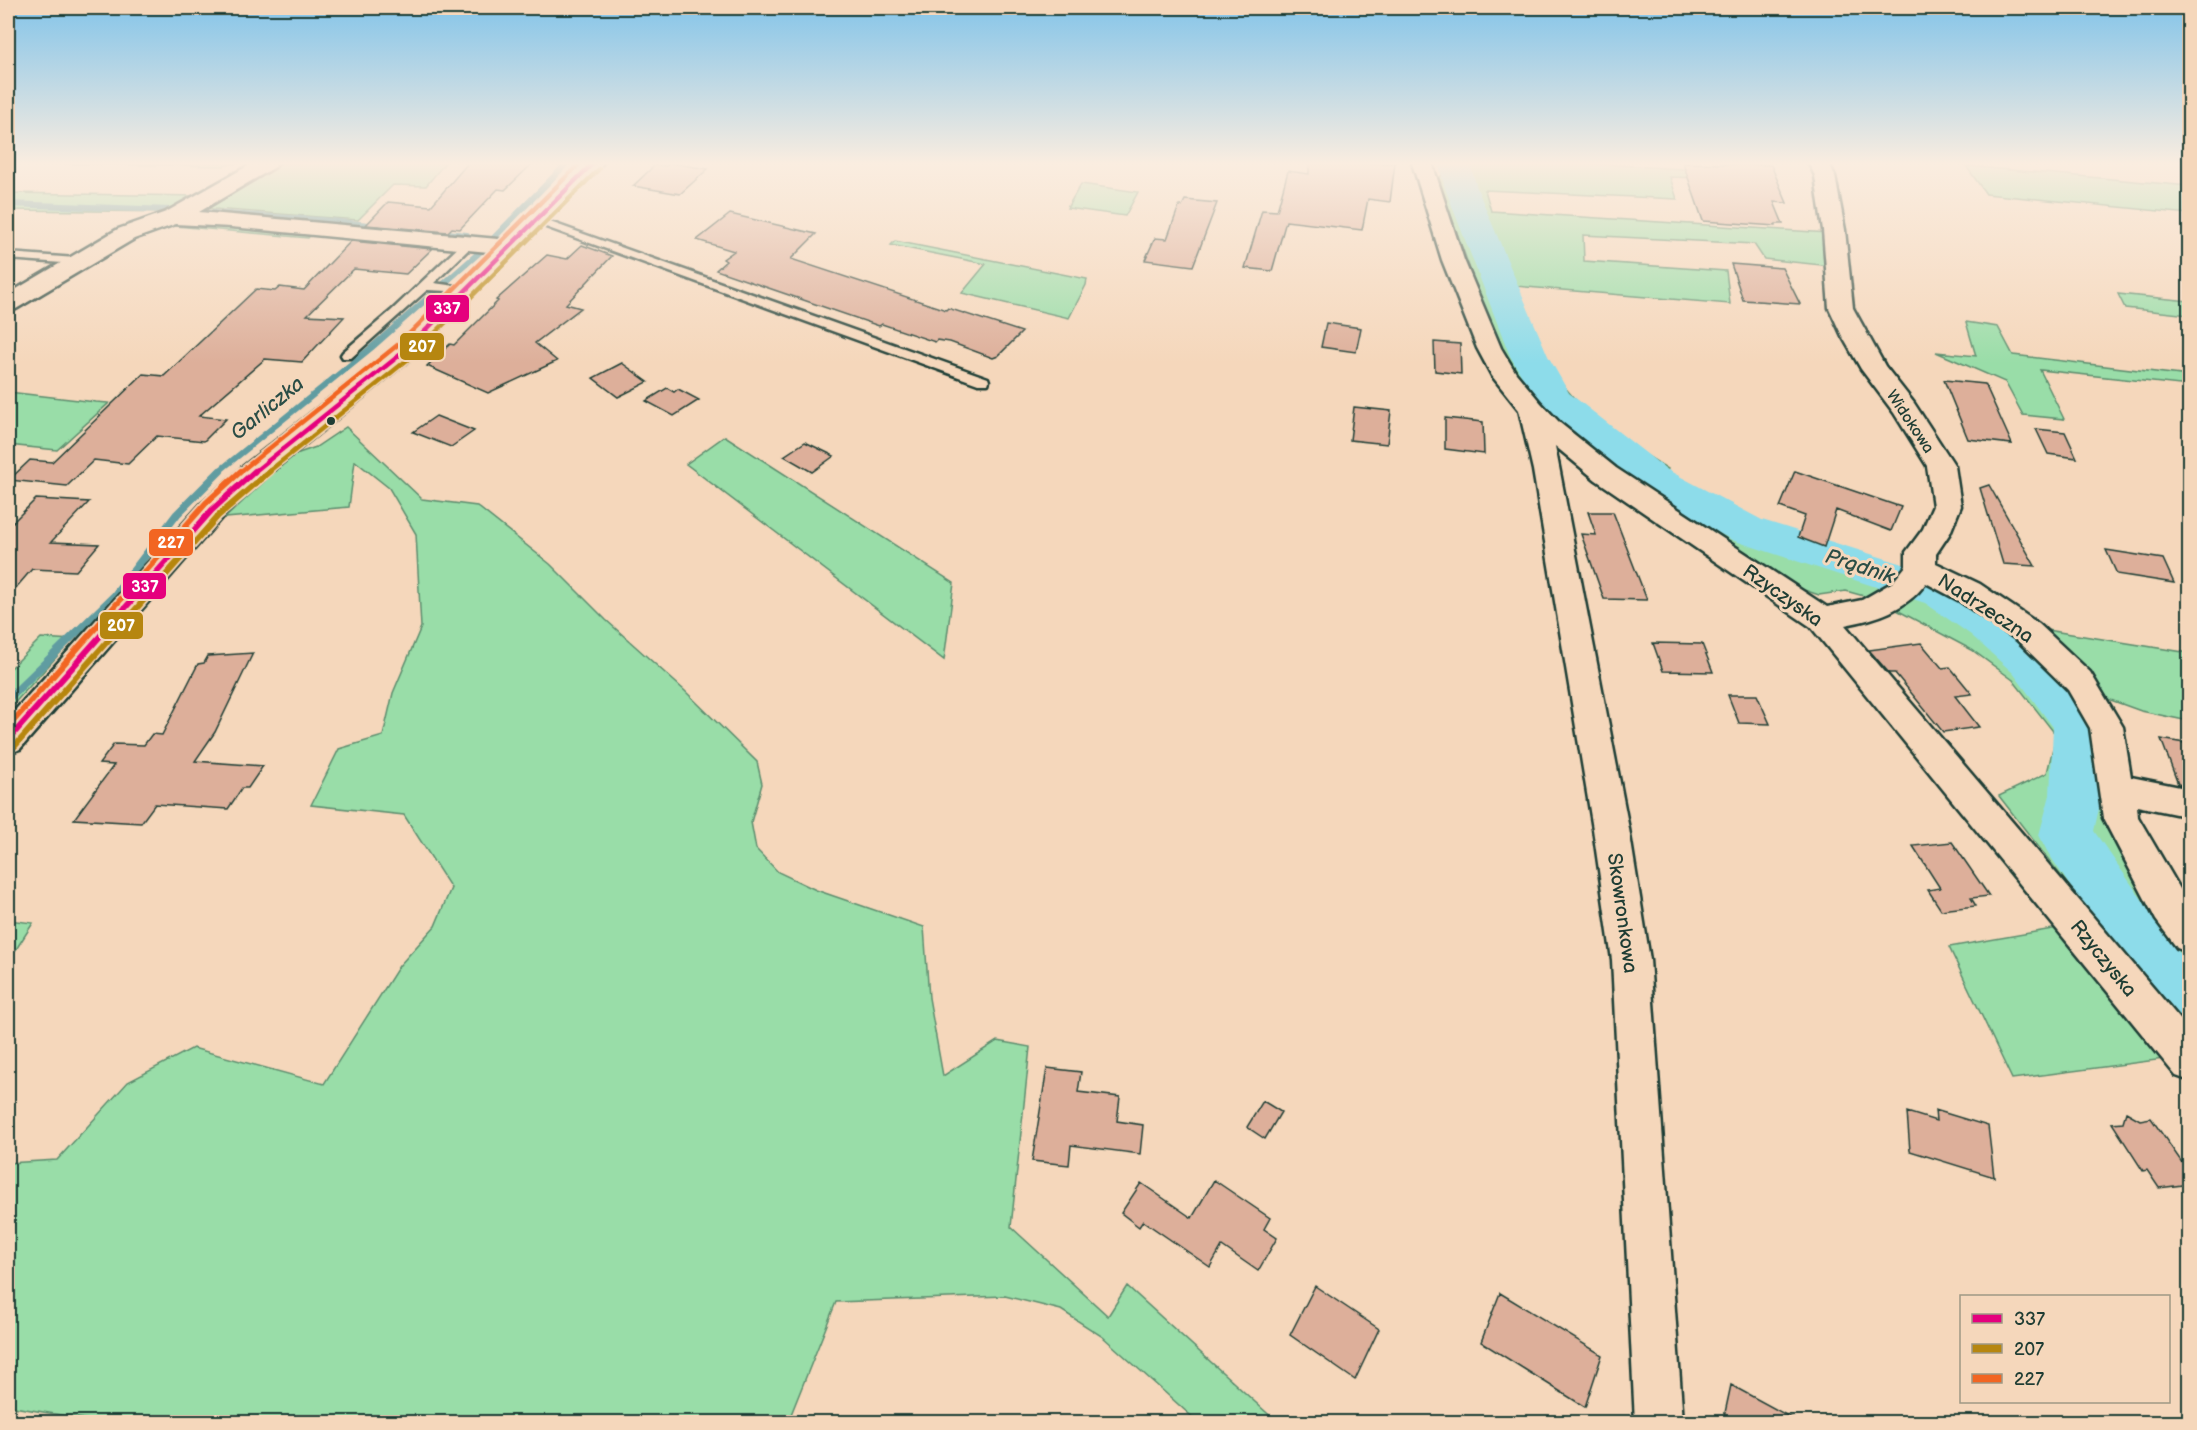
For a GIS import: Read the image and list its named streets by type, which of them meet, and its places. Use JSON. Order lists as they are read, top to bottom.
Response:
{
  "streets": {
    "street": [
      "Widokowa",
      "Rzyczyska",
      "Nadrzeczna",
      "Skowronkowa"
    ]
  },
  "crossings": [
    ["Widokowa", "Nadrzeczna"],
    ["Rzyczyska", "Skowronkowa"]
  ],
  "water": ["Garliczka", "Prądnik"],
  "lines": ["transit line 337", "transit line 207", "transit line 227"],
  "legend": ["337", "207", "227"]
}
